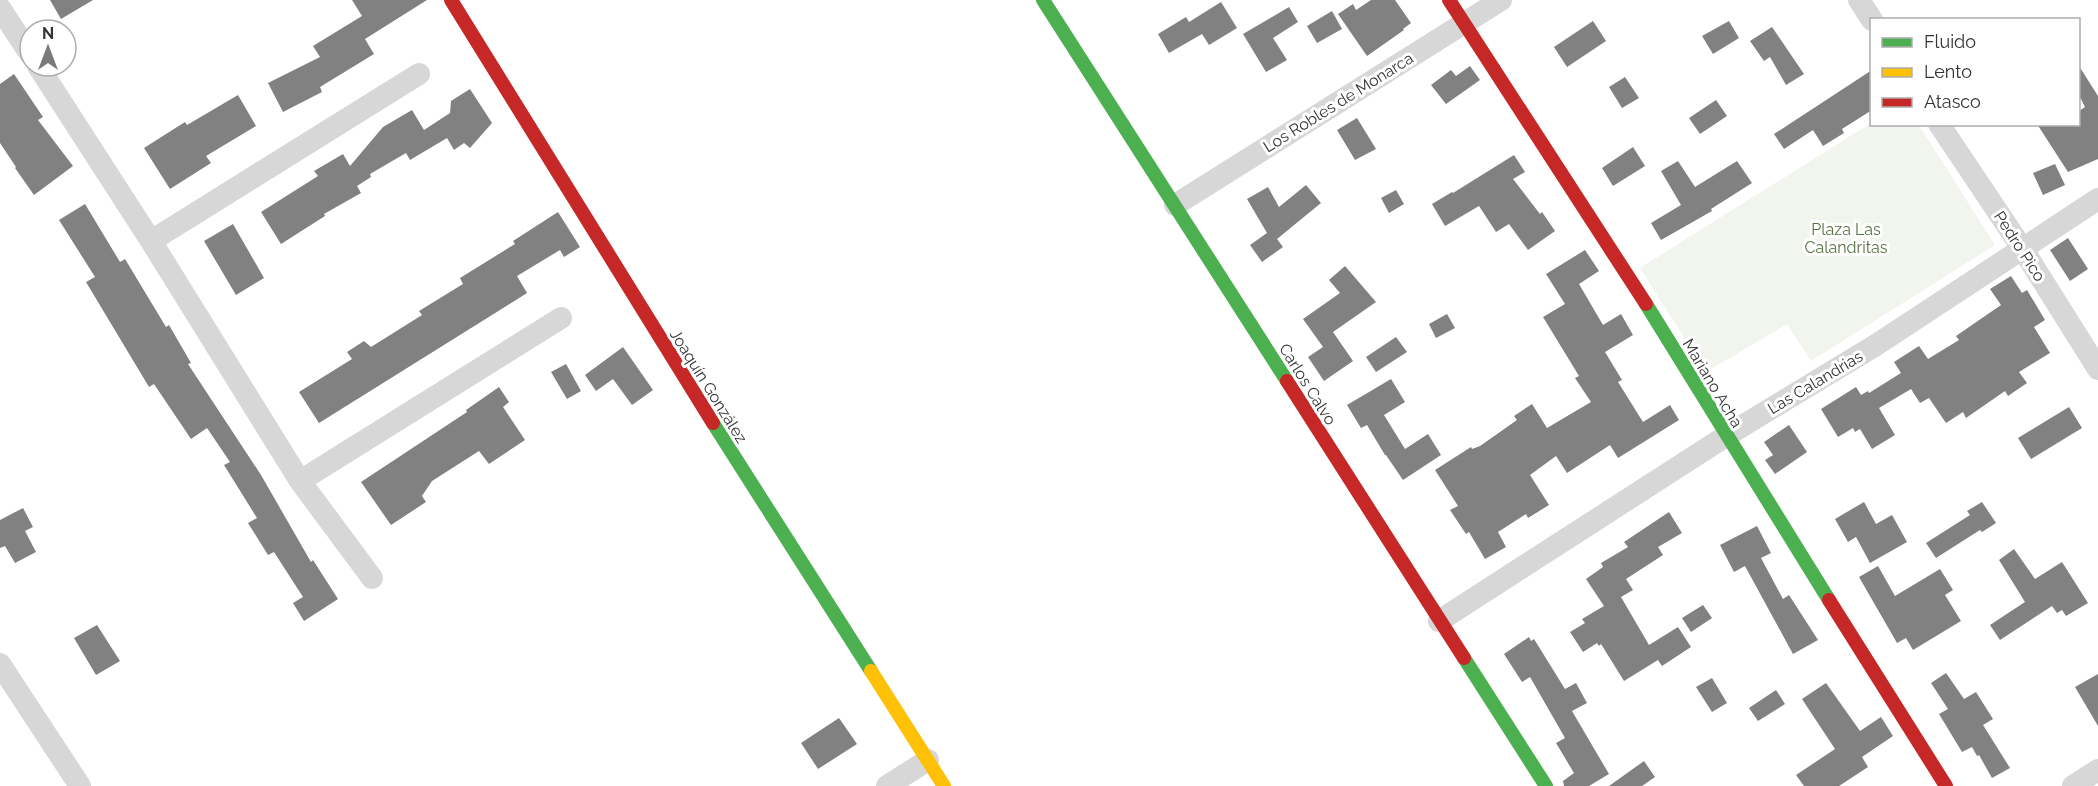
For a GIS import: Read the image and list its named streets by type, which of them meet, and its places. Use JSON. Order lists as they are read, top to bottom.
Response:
{
  "streets": {
    "street": [
      "Los Robles de Monarca",
      "Pedro Pico",
      "Las Calandrias",
      "Mariano Acha",
      "Carlos Calvo",
      "Joaquín González"
    ]
  },
  "crossings": [
    ["Los Robles de Monarca", "Mariano Acha"],
    ["Los Robles de Monarca", "Carlos Calvo"],
    ["Pedro Pico", "Las Calandrias"],
    ["Las Calandrias", "Mariano Acha"],
    ["Las Calandrias", "Carlos Calvo"]
  ],
  "parks": ["Plaza Las Calandritas"],
  "legend": ["Fluido", "Lento", "Atasco"],
  "north": "top"
}
